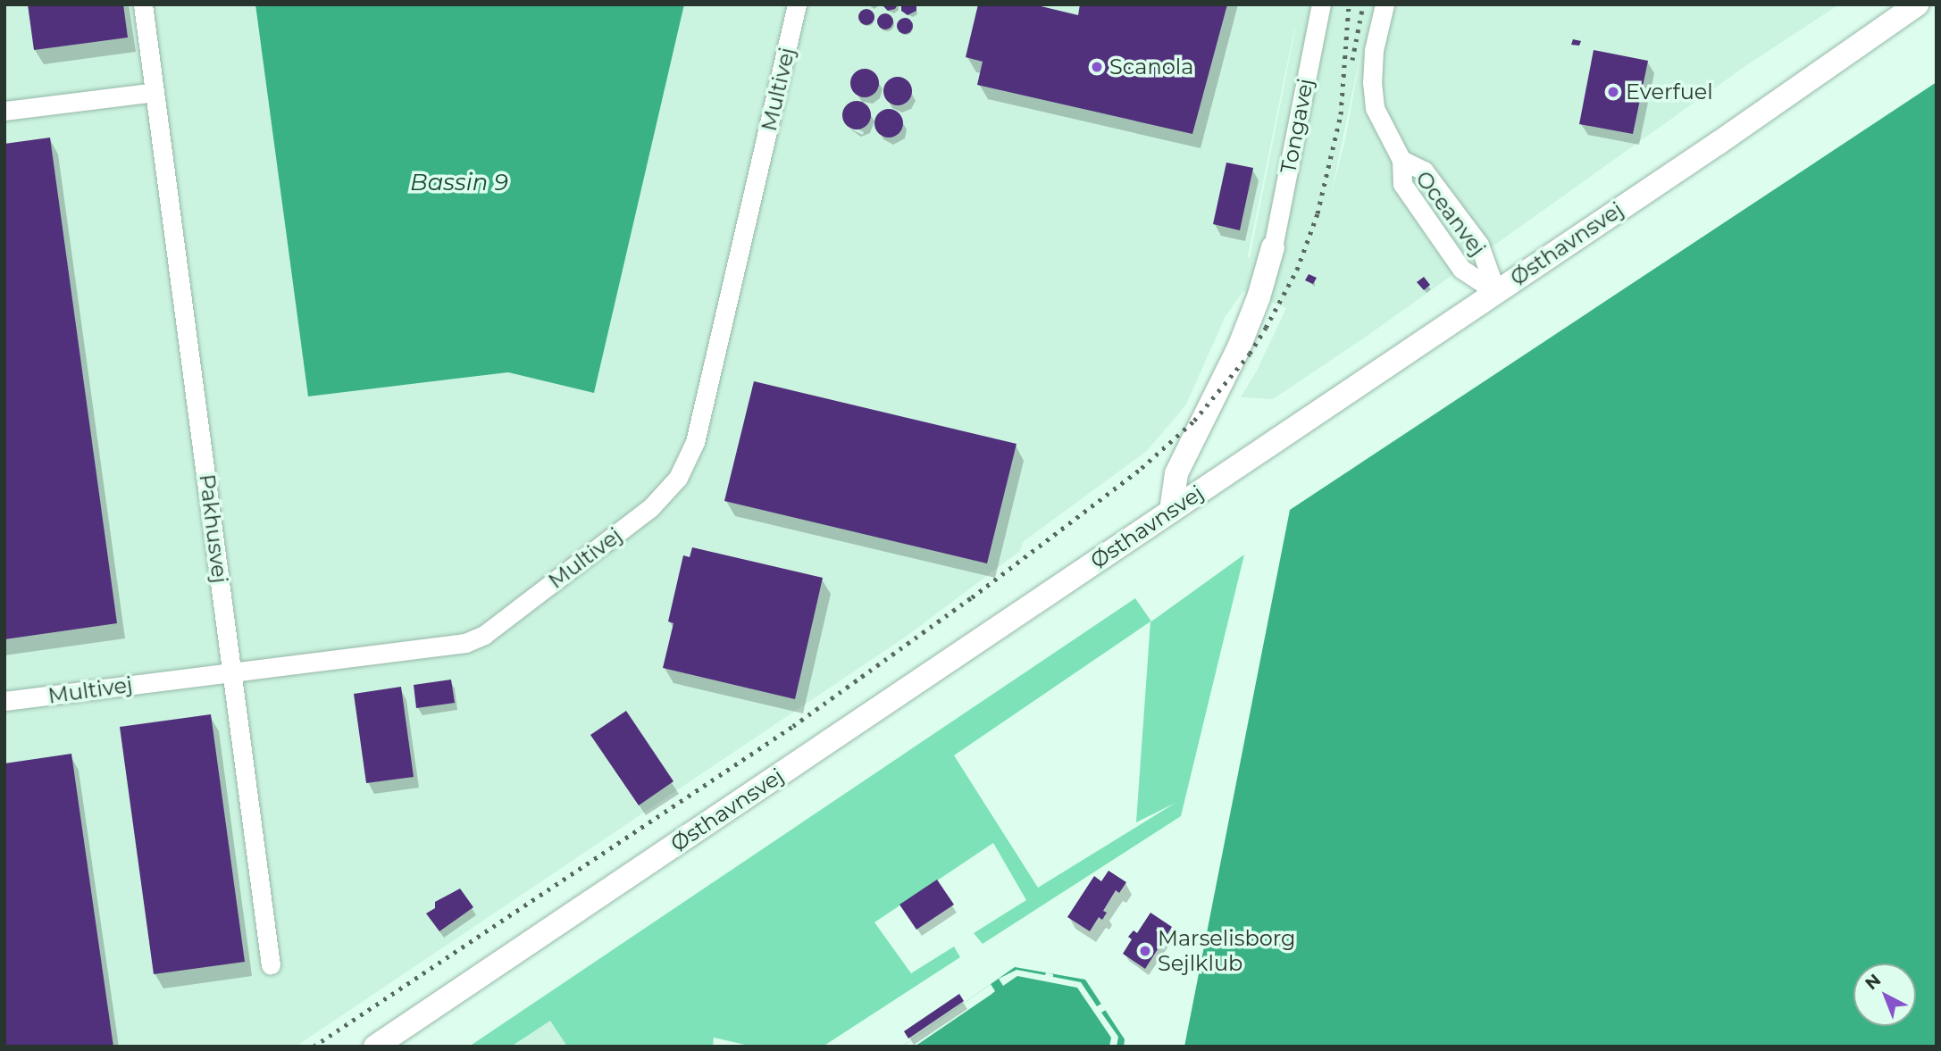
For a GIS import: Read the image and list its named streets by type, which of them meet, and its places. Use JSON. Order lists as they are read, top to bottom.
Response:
{
  "streets": {
    "street": [
      "Multivej",
      "Tongavej",
      "Oceanvej",
      "Østhavnsvej",
      "Pakhusvej"
    ]
  },
  "crossings": [
    ["Multivej", "Pakhusvej"],
    ["Oceanvej", "Østhavnsvej"]
  ],
  "water": ["Bassin 9"],
  "places": ["Scanola", "Everfuel", "Marselisborg Sejlklub"],
  "north": "top left"
}
